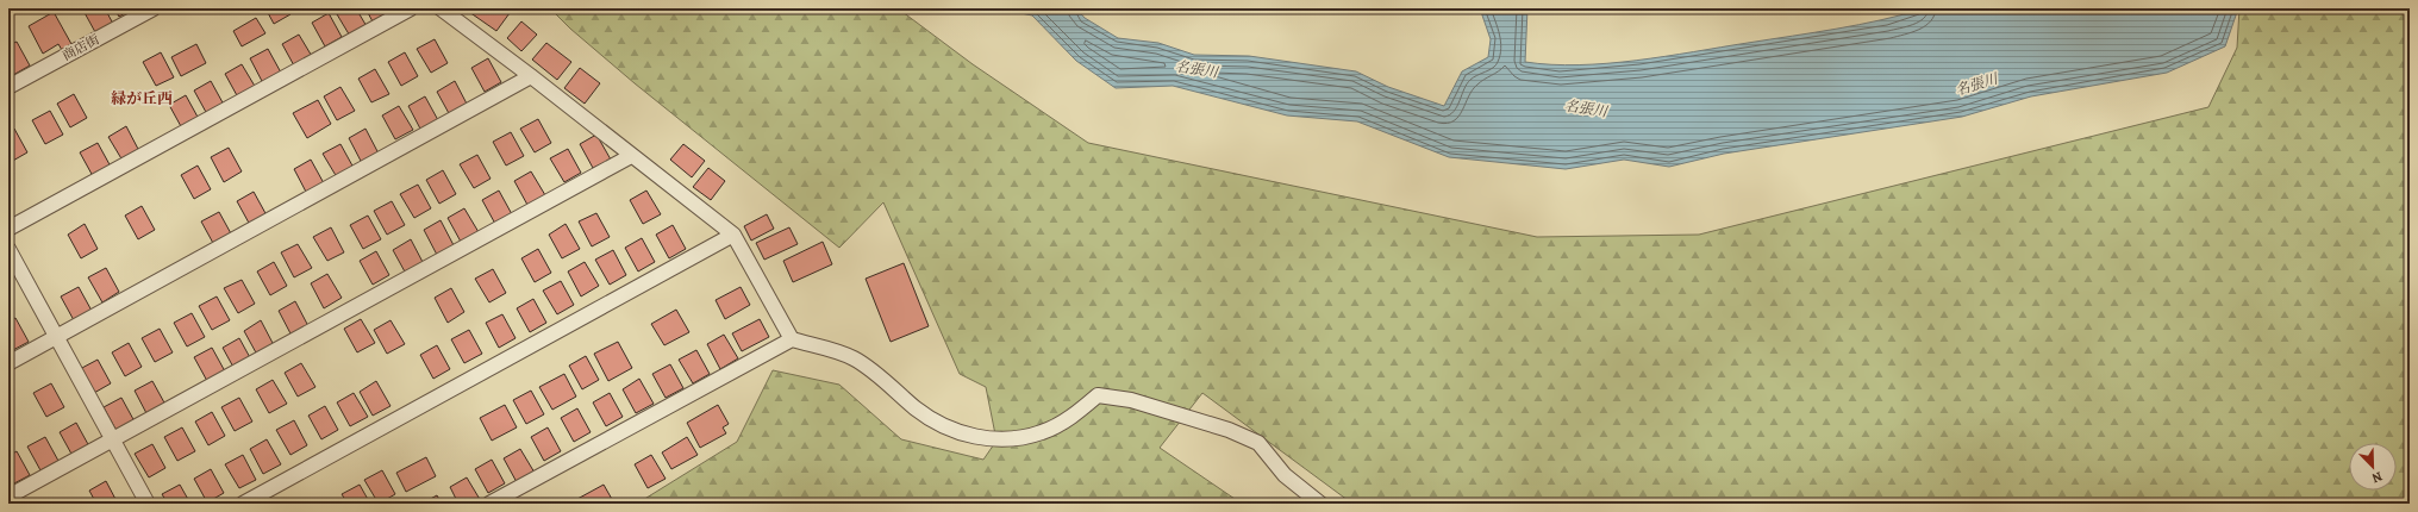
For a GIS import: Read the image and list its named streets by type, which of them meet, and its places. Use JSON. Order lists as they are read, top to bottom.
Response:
{
  "streets": {
    "street": ["商店街"]
  },
  "districts": ["緑が丘西"],
  "water": ["名張川"],
  "north": "bottom right"
}
